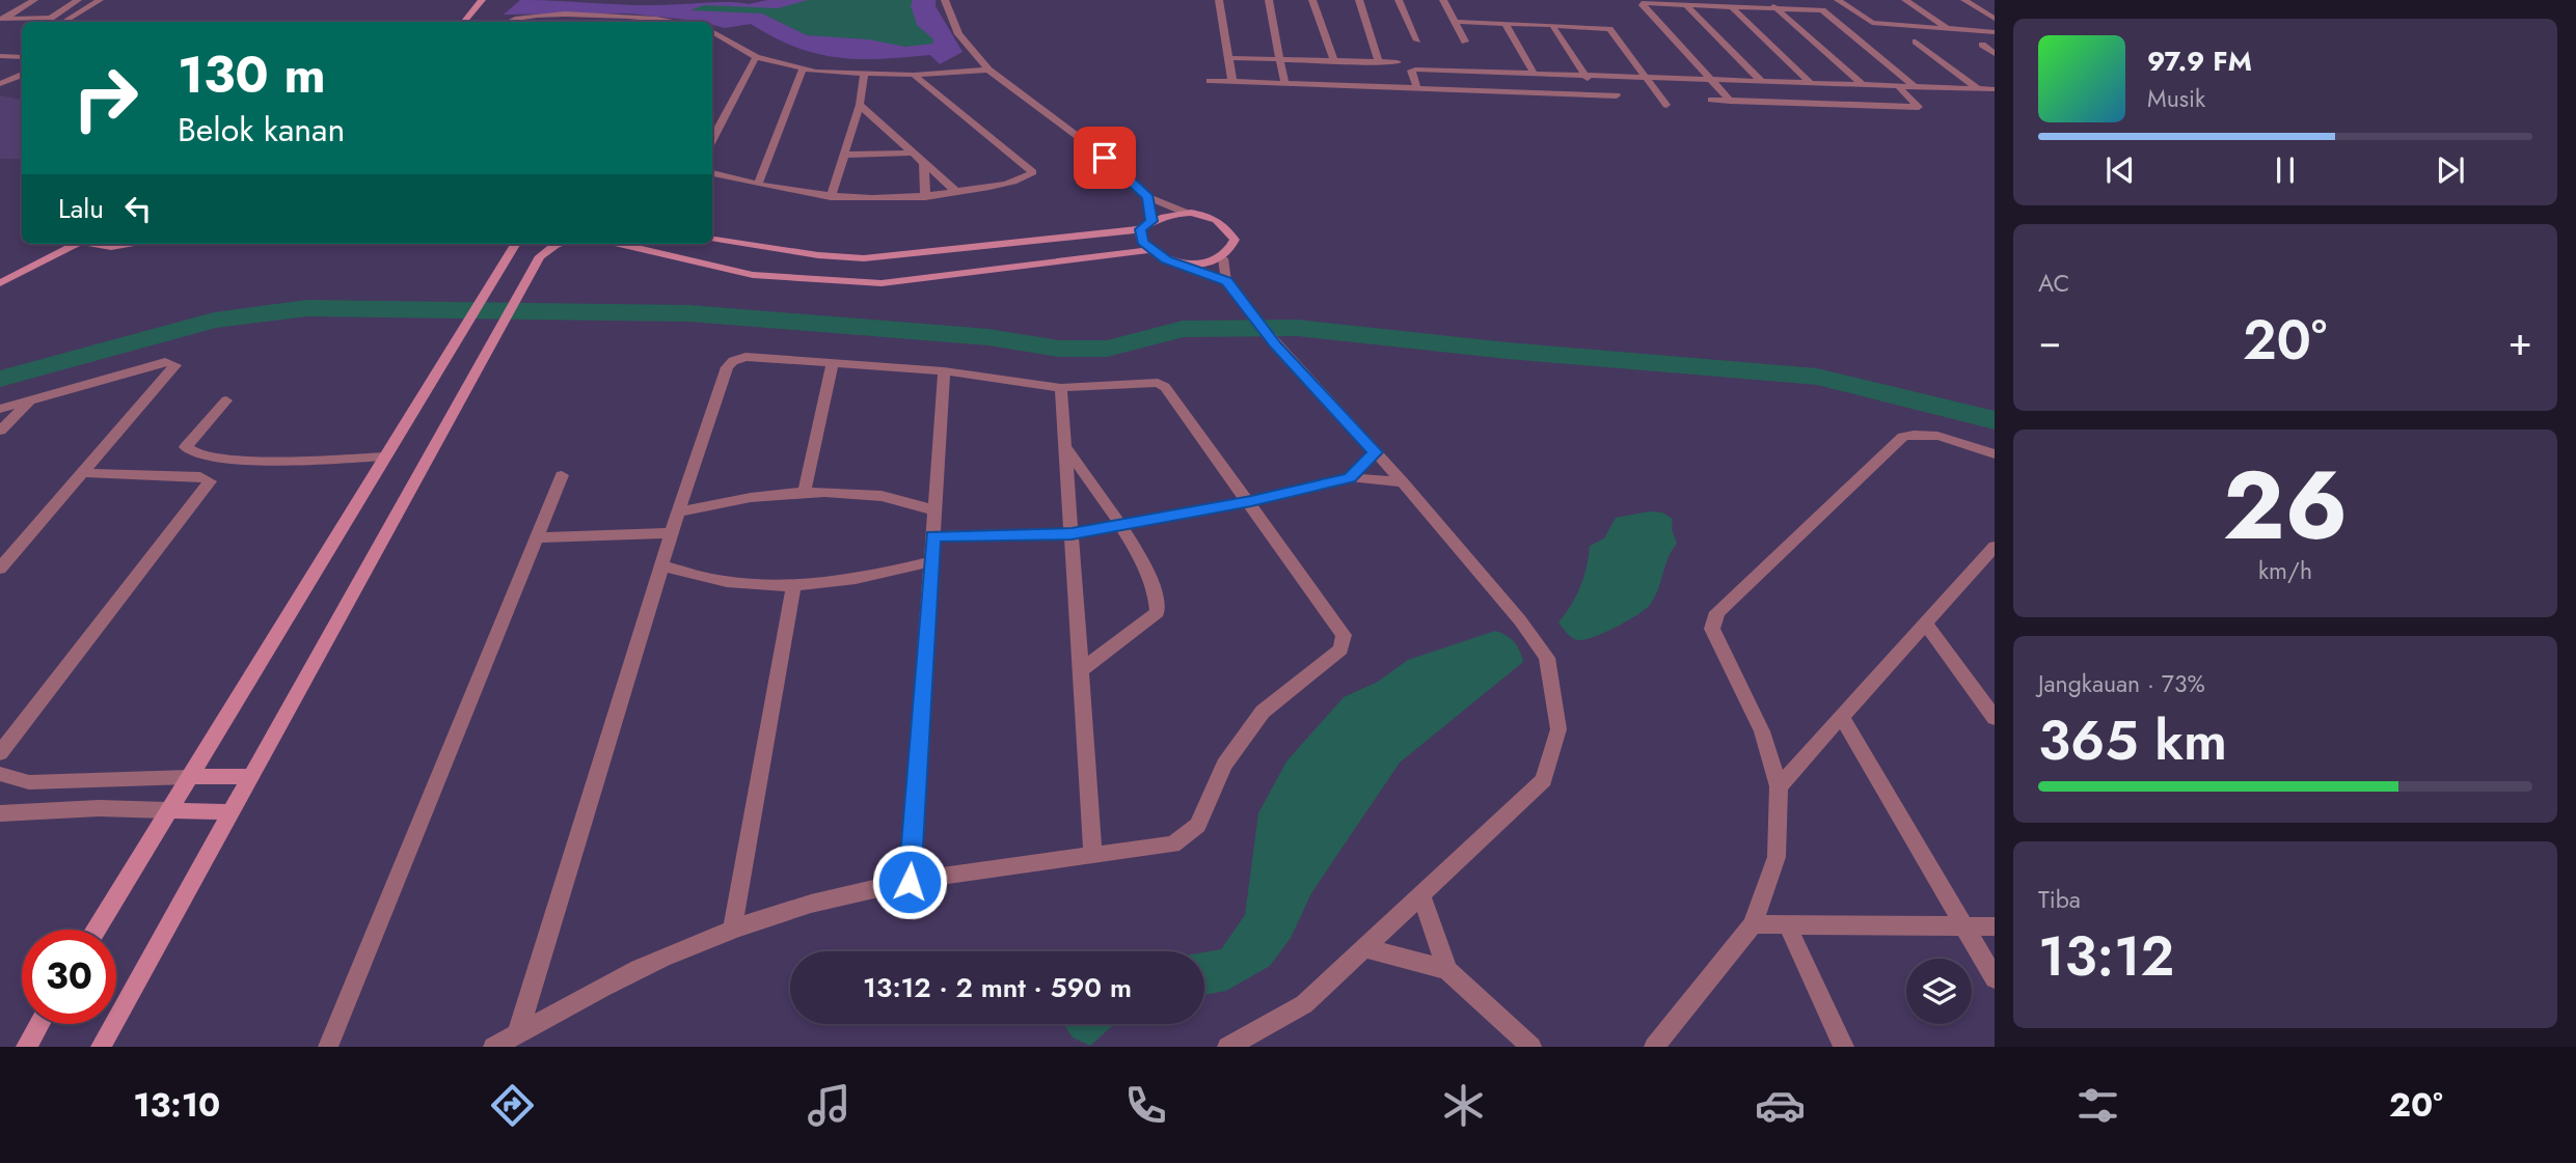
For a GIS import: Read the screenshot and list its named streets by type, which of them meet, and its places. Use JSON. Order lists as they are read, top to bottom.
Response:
{
  "page": {
    "turn": ["130 m", "Belok kanan"],
    "song": ["97.9 FM", "Musik"],
    "then": "Lalu",
    "tile": [
      "AC",
      ["26", "km/h"],
      ["Jangkauan · 73%", "365 km"],
      ["Tiba", "13:12"]
    ],
    "heat": ["−", "20°", "+"],
    "limit": "30",
    "trip": "13:12 · 2 mnt · 590 m",
    "tabs": ["13:10", "20°"]
  }
}
